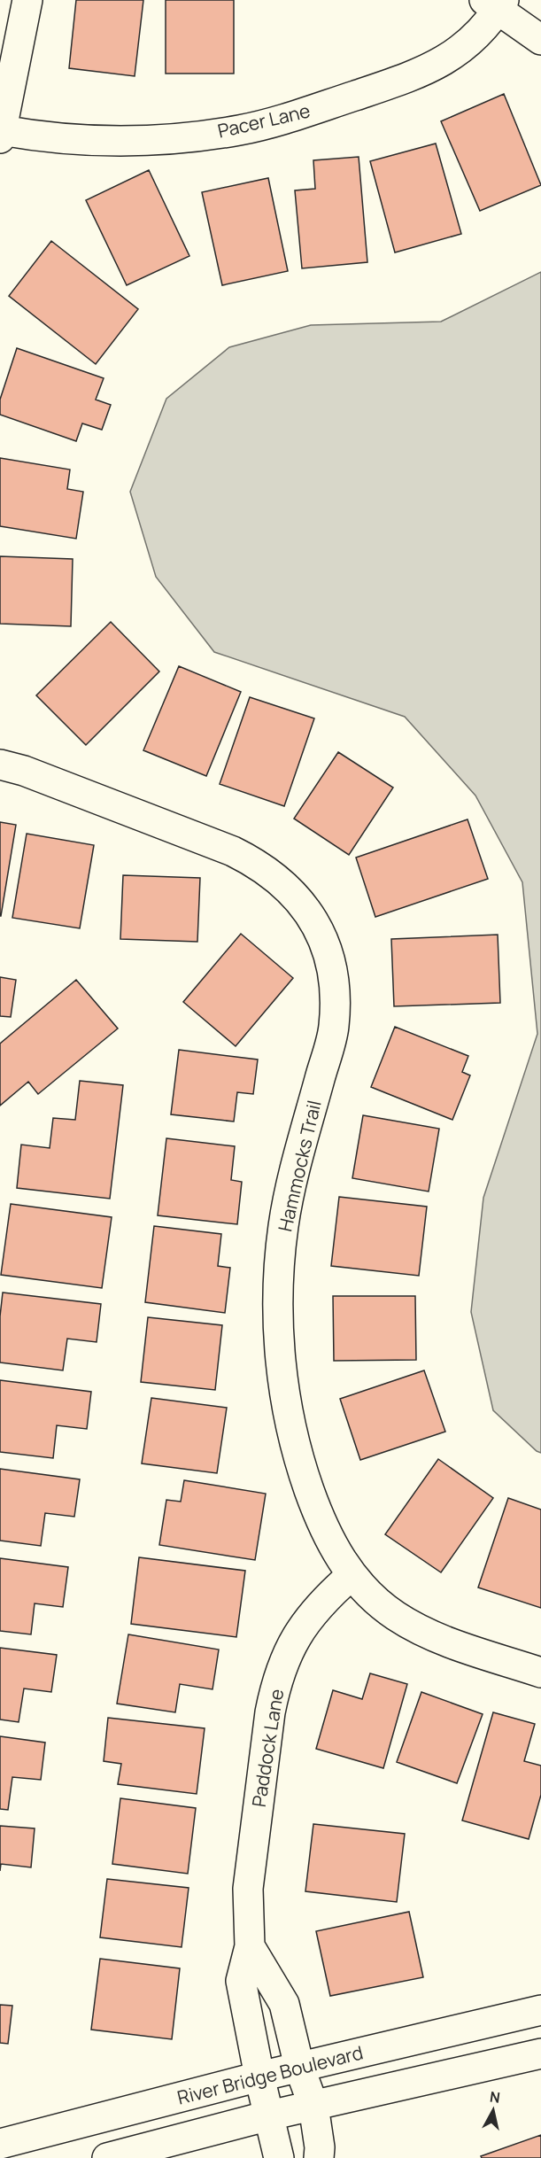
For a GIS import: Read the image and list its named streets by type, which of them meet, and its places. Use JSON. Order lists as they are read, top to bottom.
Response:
{
  "streets": {
    "street": [
      "Pacer Lane",
      "Hammocks Trail",
      "Paddock Lane",
      "River Bridge Boulevard"
    ]
  },
  "crossings": [
    ["Hammocks Trail", "Paddock Lane"],
    ["Paddock Lane", "River Bridge Boulevard"]
  ],
  "north": "top"
}
